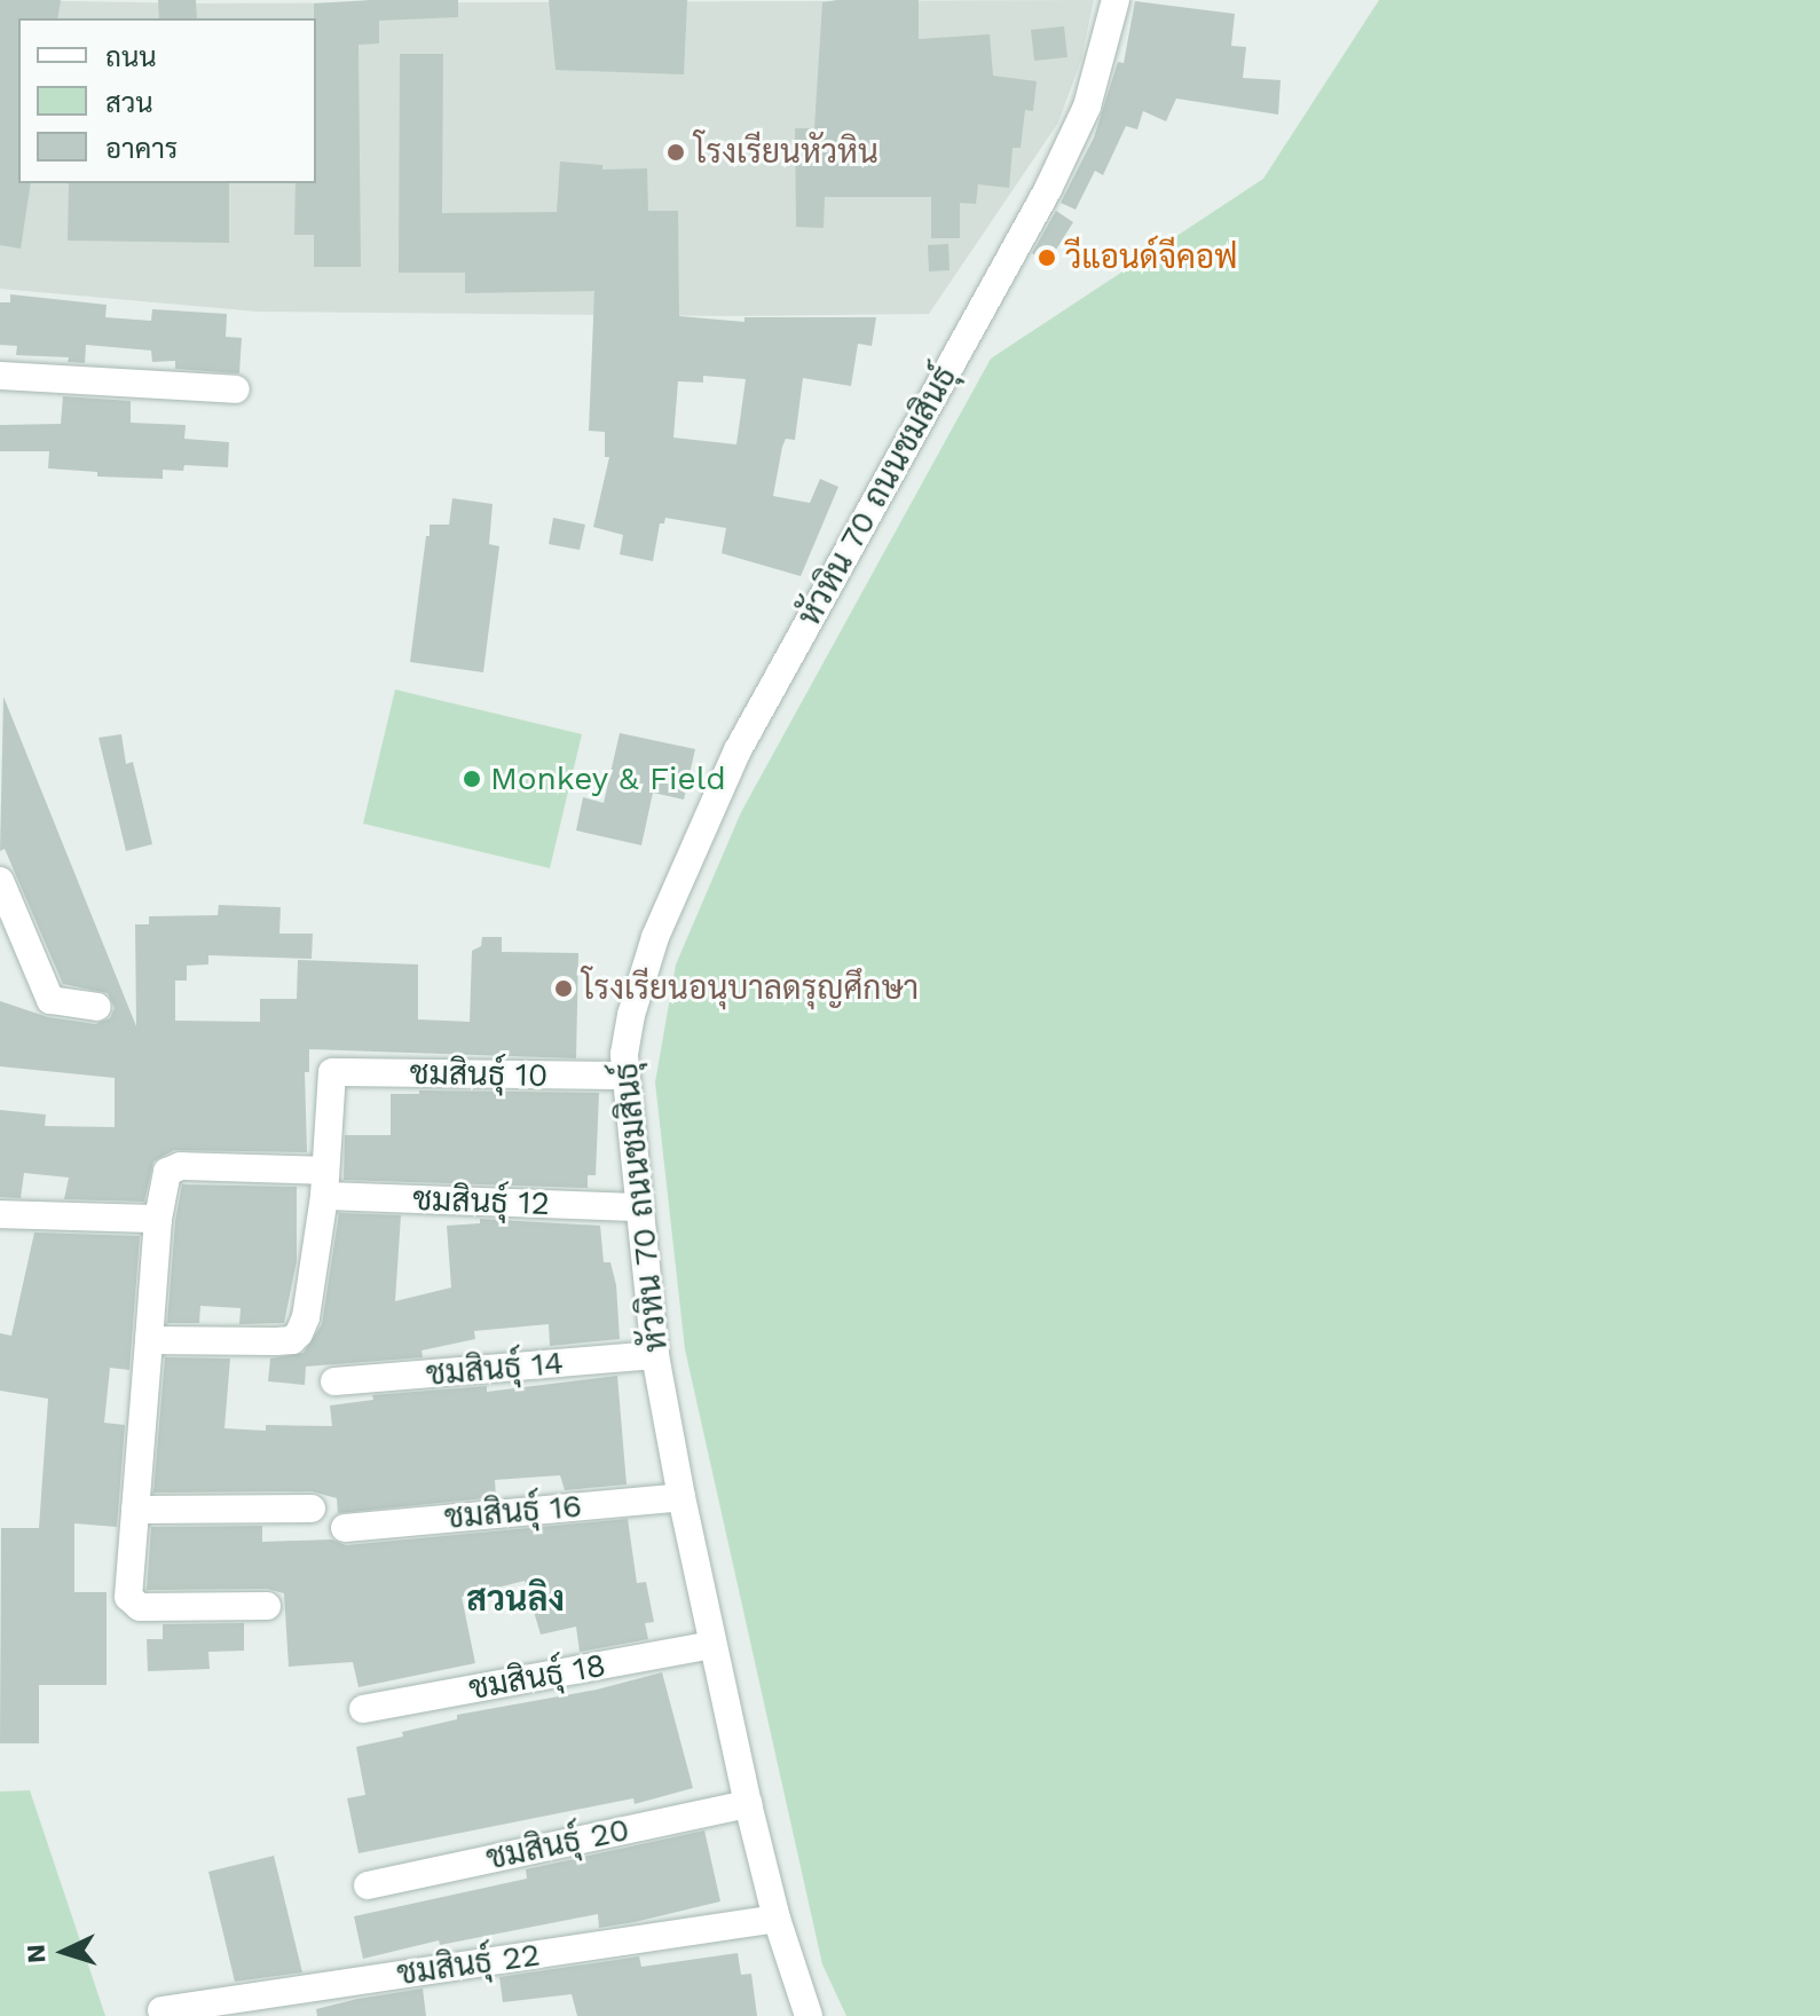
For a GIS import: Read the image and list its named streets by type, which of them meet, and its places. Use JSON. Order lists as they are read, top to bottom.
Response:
{
  "streets": {
    "street": [
      "หัวหิน 70 ถนนชมสินธุ์",
      "ชมสินธุ์ 10",
      "ชมสินธุ์ 12",
      "ชมสินธุ์ 14",
      "ชมสินธุ์ 16",
      "ชมสินธุ์ 18",
      "ชมสินธุ์ 20",
      "ชมสินธุ์ 22"
    ]
  },
  "crossings": [
    ["หัวหิน 70 ถนนชมสินธุ์", "ชมสินธุ์ 10"],
    ["หัวหิน 70 ถนนชมสินธุ์", "ชมสินธุ์ 12"],
    ["หัวหิน 70 ถนนชมสินธุ์", "ชมสินธุ์ 14"],
    ["หัวหิน 70 ถนนชมสินธุ์", "ชมสินธุ์ 16"],
    ["หัวหิน 70 ถนนชมสินธุ์", "ชมสินธุ์ 18"],
    ["หัวหิน 70 ถนนชมสินธุ์", "ชมสินธุ์ 20"],
    ["หัวหิน 70 ถนนชมสินธุ์", "ชมสินธุ์ 22"],
    ["ชมสินธุ์ 10", "ชมสินธุ์ 12"]
  ],
  "districts": ["สวนลิง"],
  "places": [
    "โรงเรียนหัวหิน",
    "วีแอนด์จีคอฟ",
    "Monkey & Field",
    "โรงเรียนอนุบาลดรุญศึกษา"
  ],
  "legend": ["ถนน", "สวน", "อาคาร"],
  "north": "left"
}
